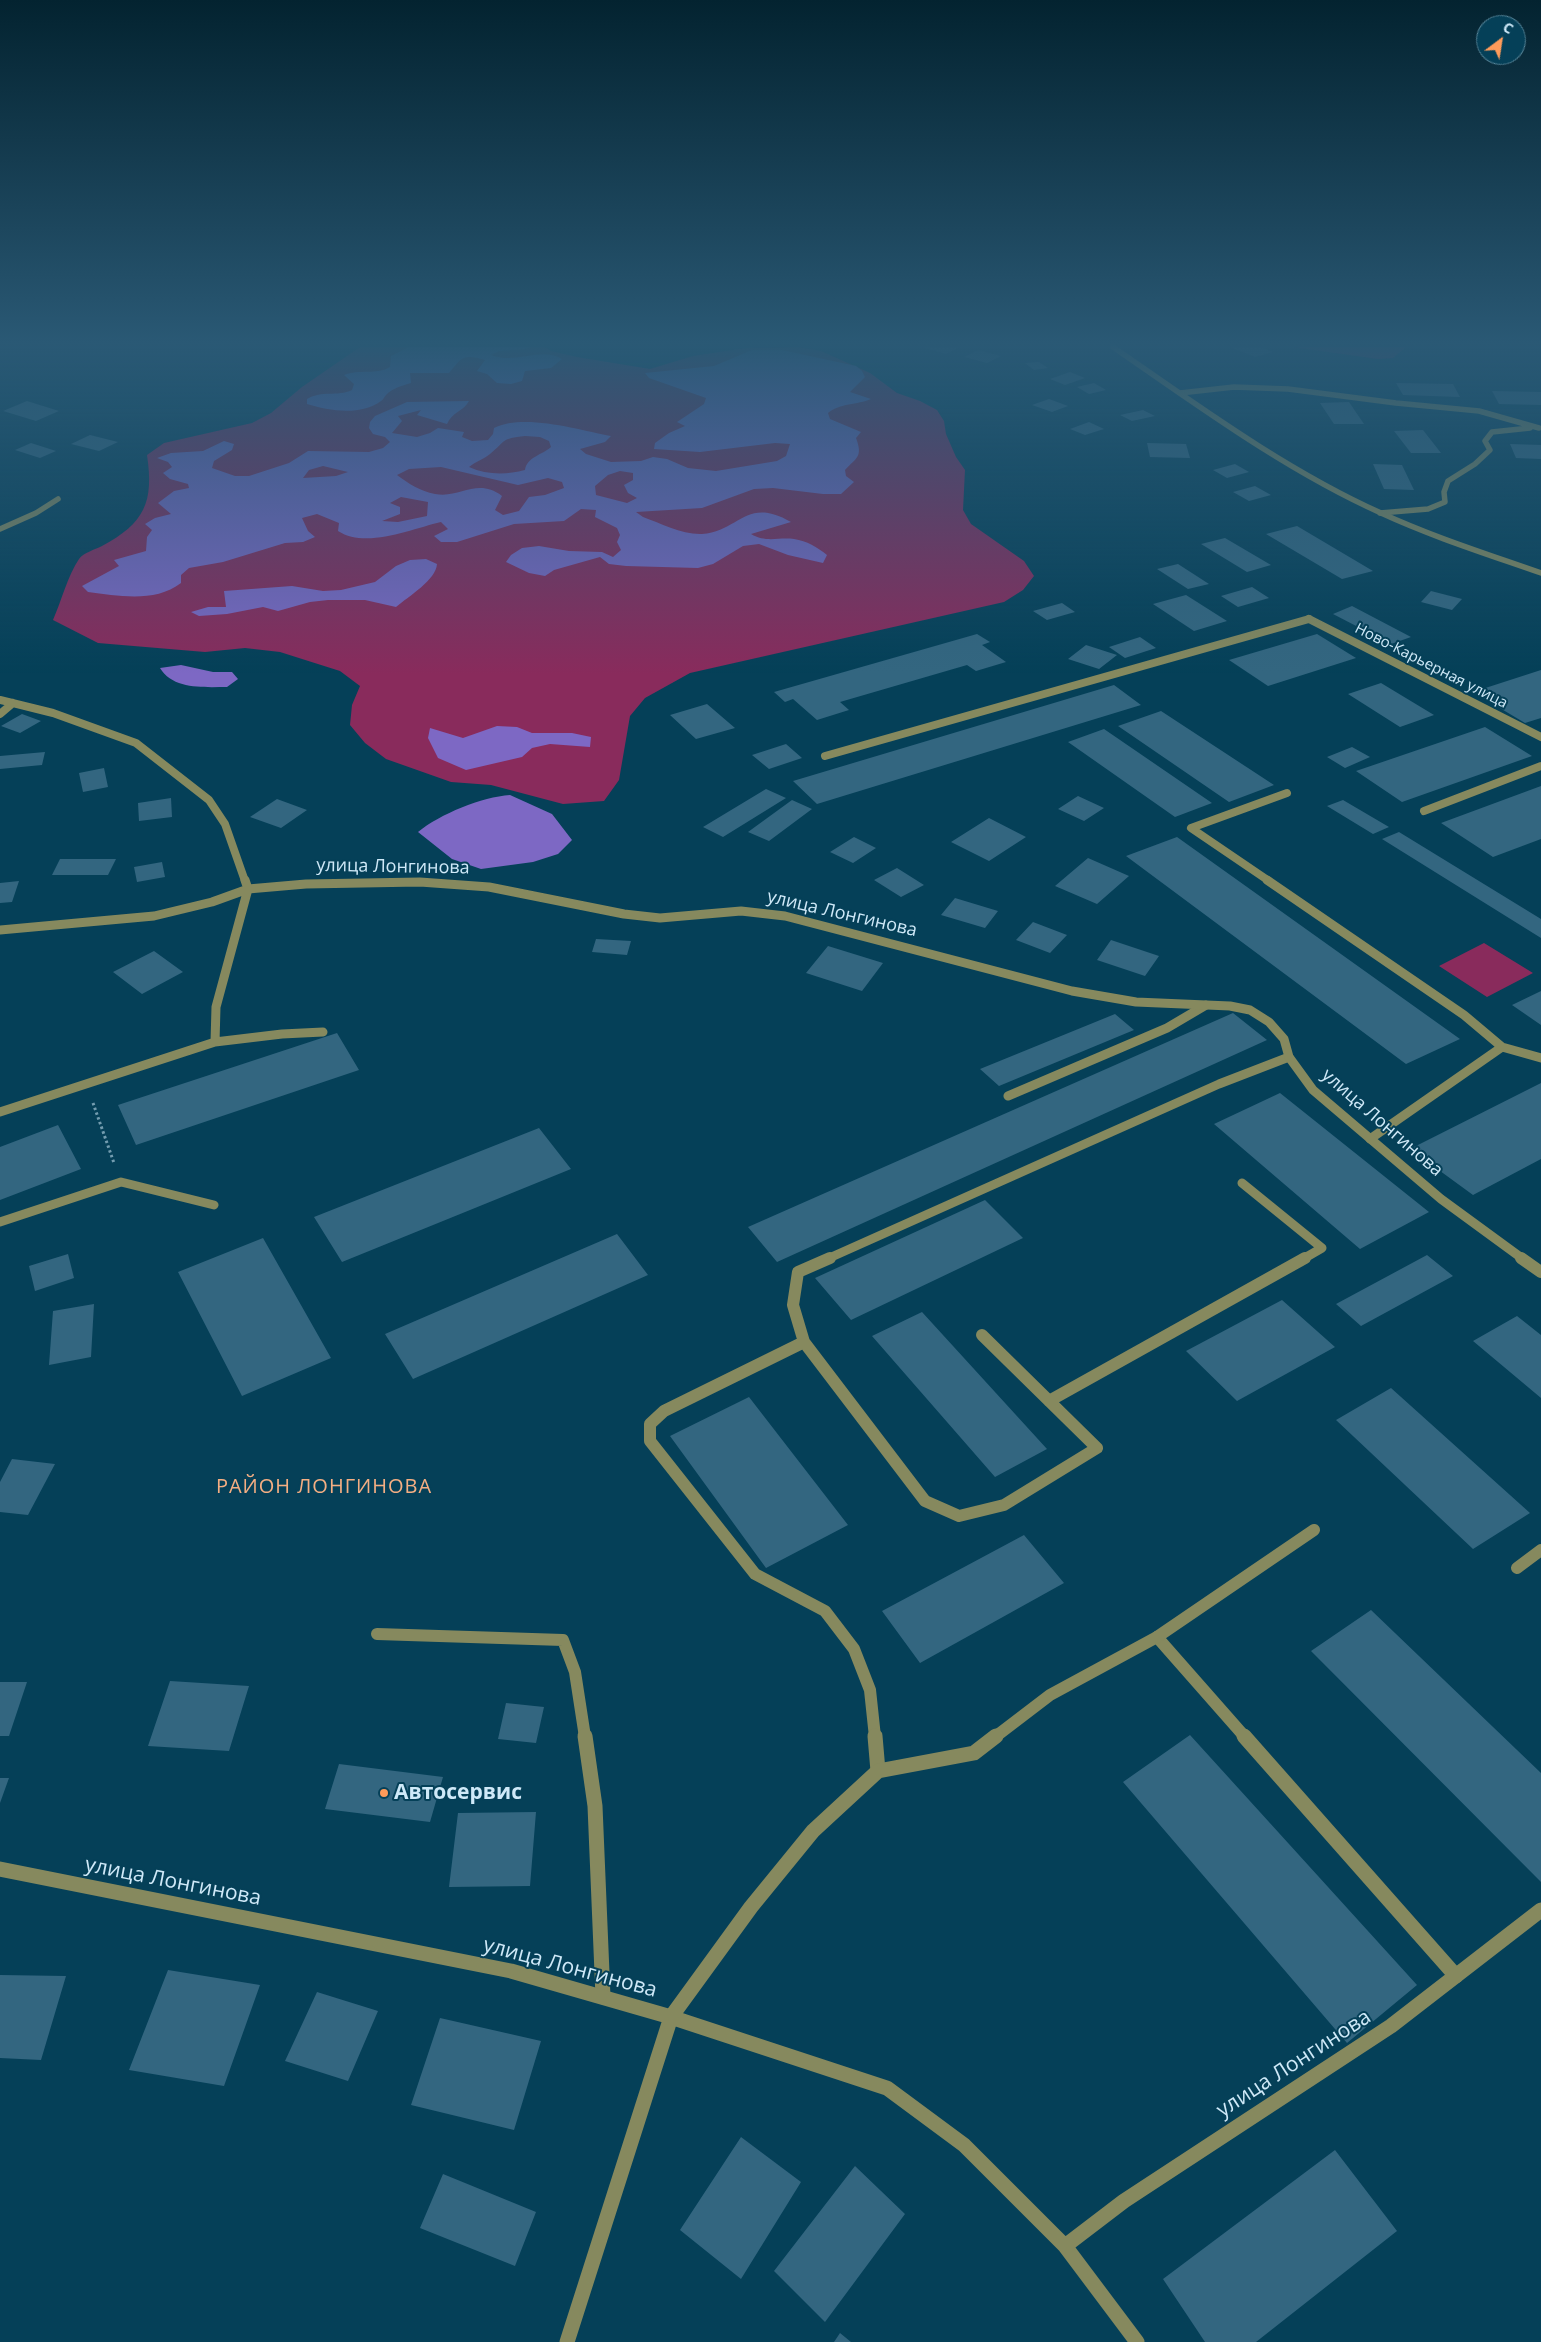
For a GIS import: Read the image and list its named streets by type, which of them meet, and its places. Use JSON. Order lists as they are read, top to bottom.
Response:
{
  "streets": {
    "street": ["Ново-Карьерная улица", "улица Лонгинова"]
  },
  "districts": ["РАЙОН ЛОНГИНОВА"],
  "places": ["Автосервис"],
  "north": "top right"
}
